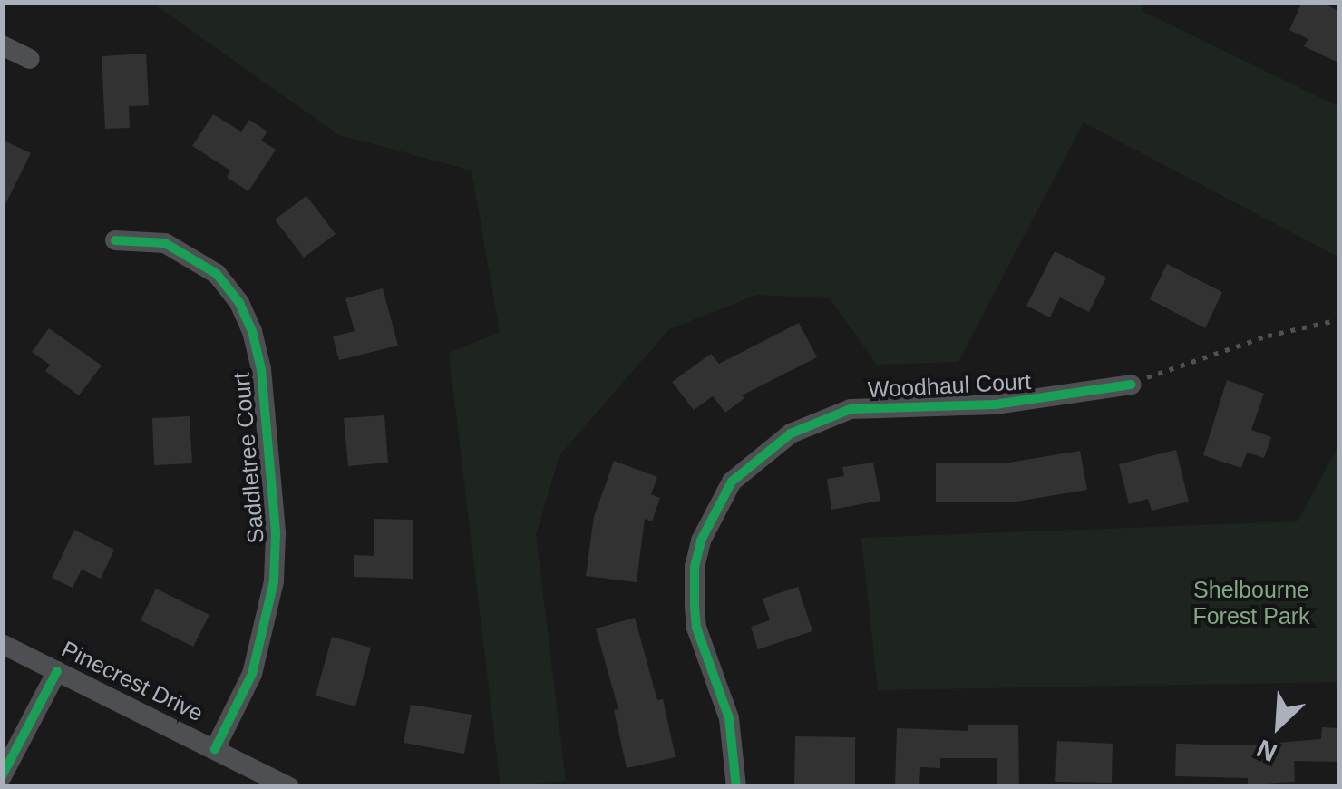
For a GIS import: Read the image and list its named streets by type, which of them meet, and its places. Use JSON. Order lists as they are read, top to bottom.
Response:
{
  "streets": {
    "street": ["Woodhaul Court", "Saddletree Court", "Pinecrest Drive"]
  },
  "crossings": [
    ["Saddletree Court", "Pinecrest Drive"]
  ],
  "parks": ["Shelbourne Forest Park"],
  "north": "bottom left"
}
